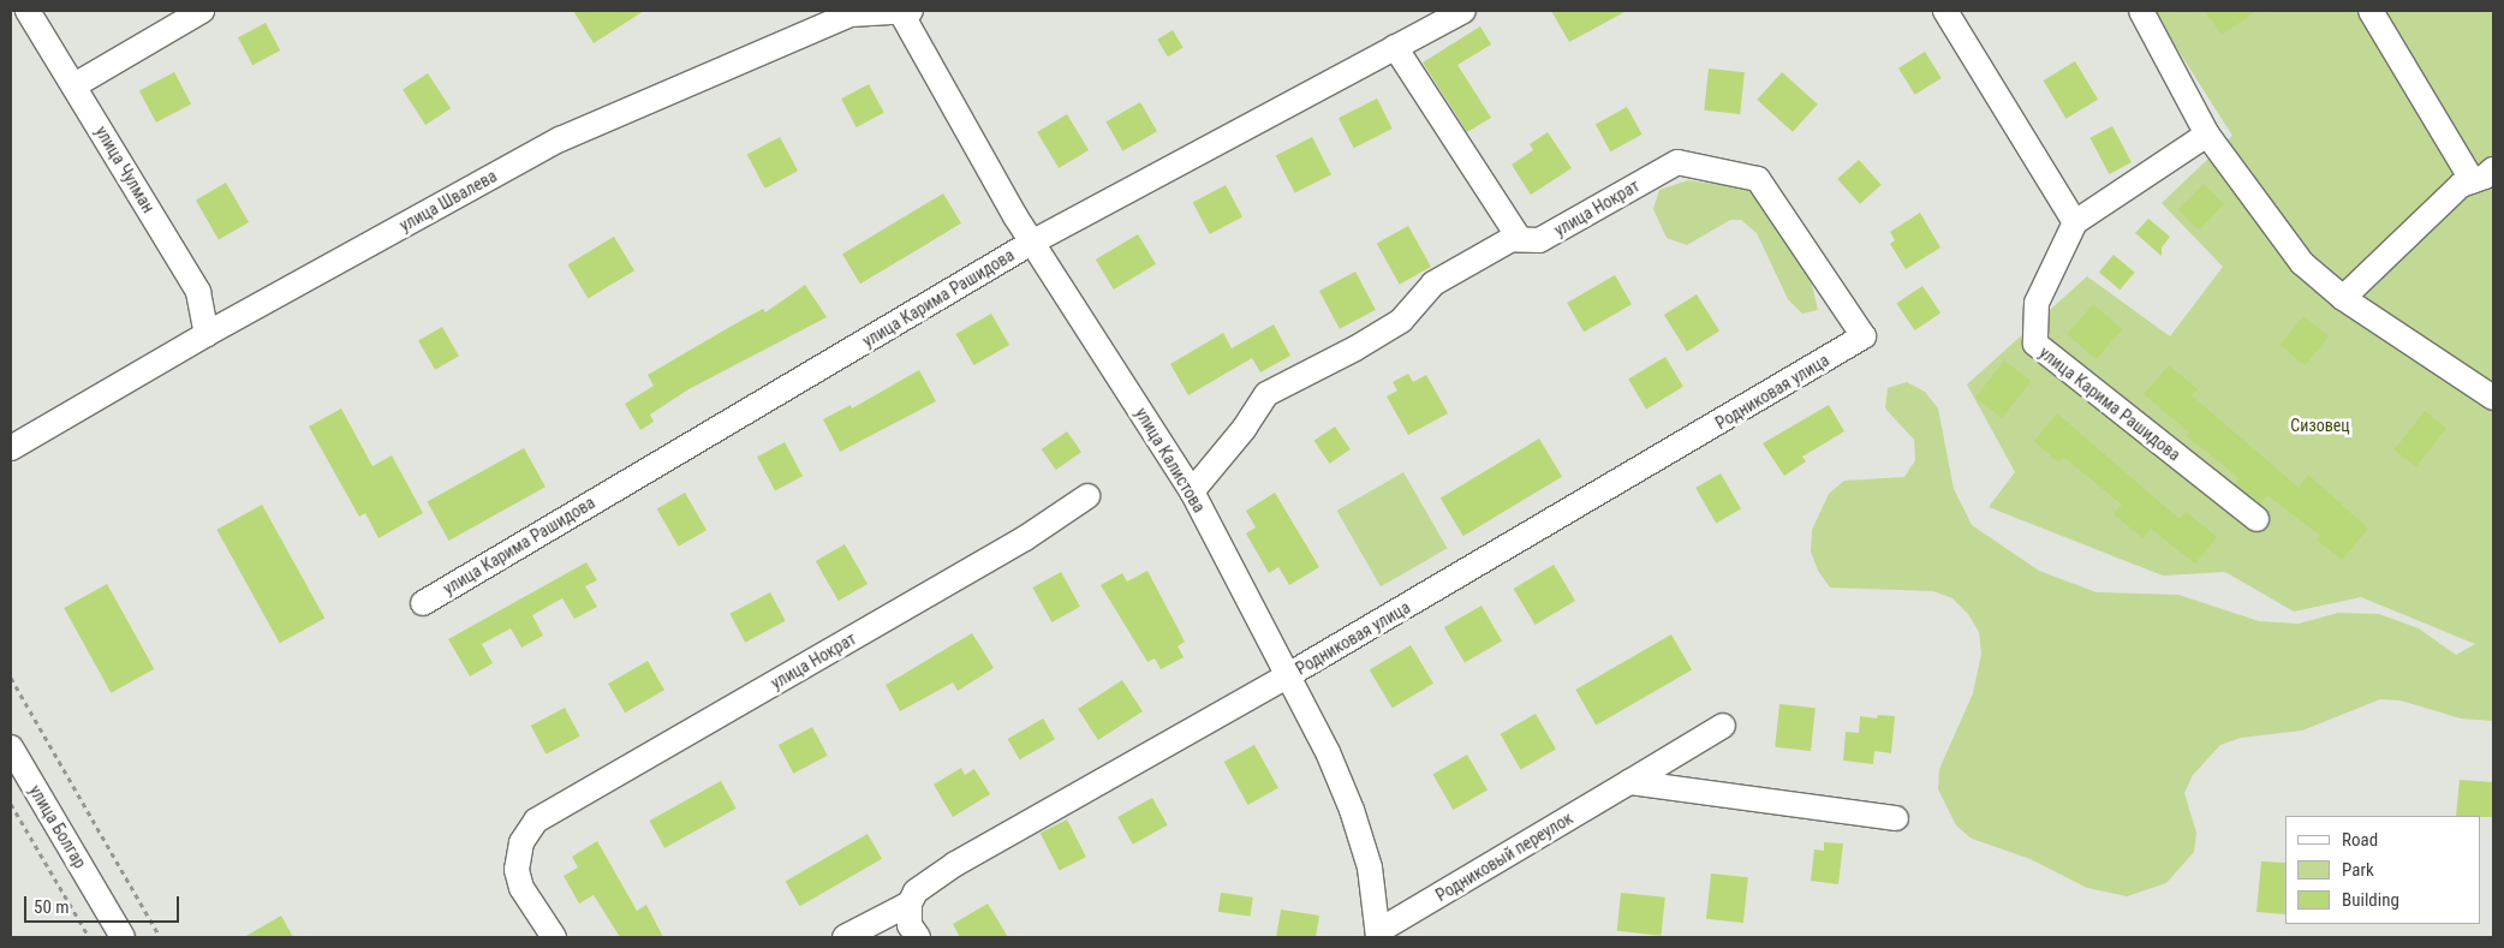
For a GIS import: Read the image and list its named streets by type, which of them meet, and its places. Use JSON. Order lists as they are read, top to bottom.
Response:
{
  "streets": {
    "street": [
      "улица Чулман",
      "улица Швалева",
      "улица Нократ",
      "улица Карима Рашидова",
      "Родниковая улица",
      "улица Калистова",
      "улица Болгар",
      "Родниковый переулок"
    ]
  },
  "crossings": [
    ["улица Чулман", "улица Швалева"],
    ["улица Швалева", "улица Калистова"],
    ["улица Нократ", "Родниковая улица"],
    ["улица Нократ", "улица Калистова"],
    ["улица Карима Рашидова", "улица Калистова"],
    ["Родниковая улица", "улица Калистова"],
    ["улица Калистова", "Родниковый переулок"]
  ],
  "parks": ["Сизовец"],
  "legend": ["Road", "Park", "Building"],
  "scale_bar": "50 m"
}
